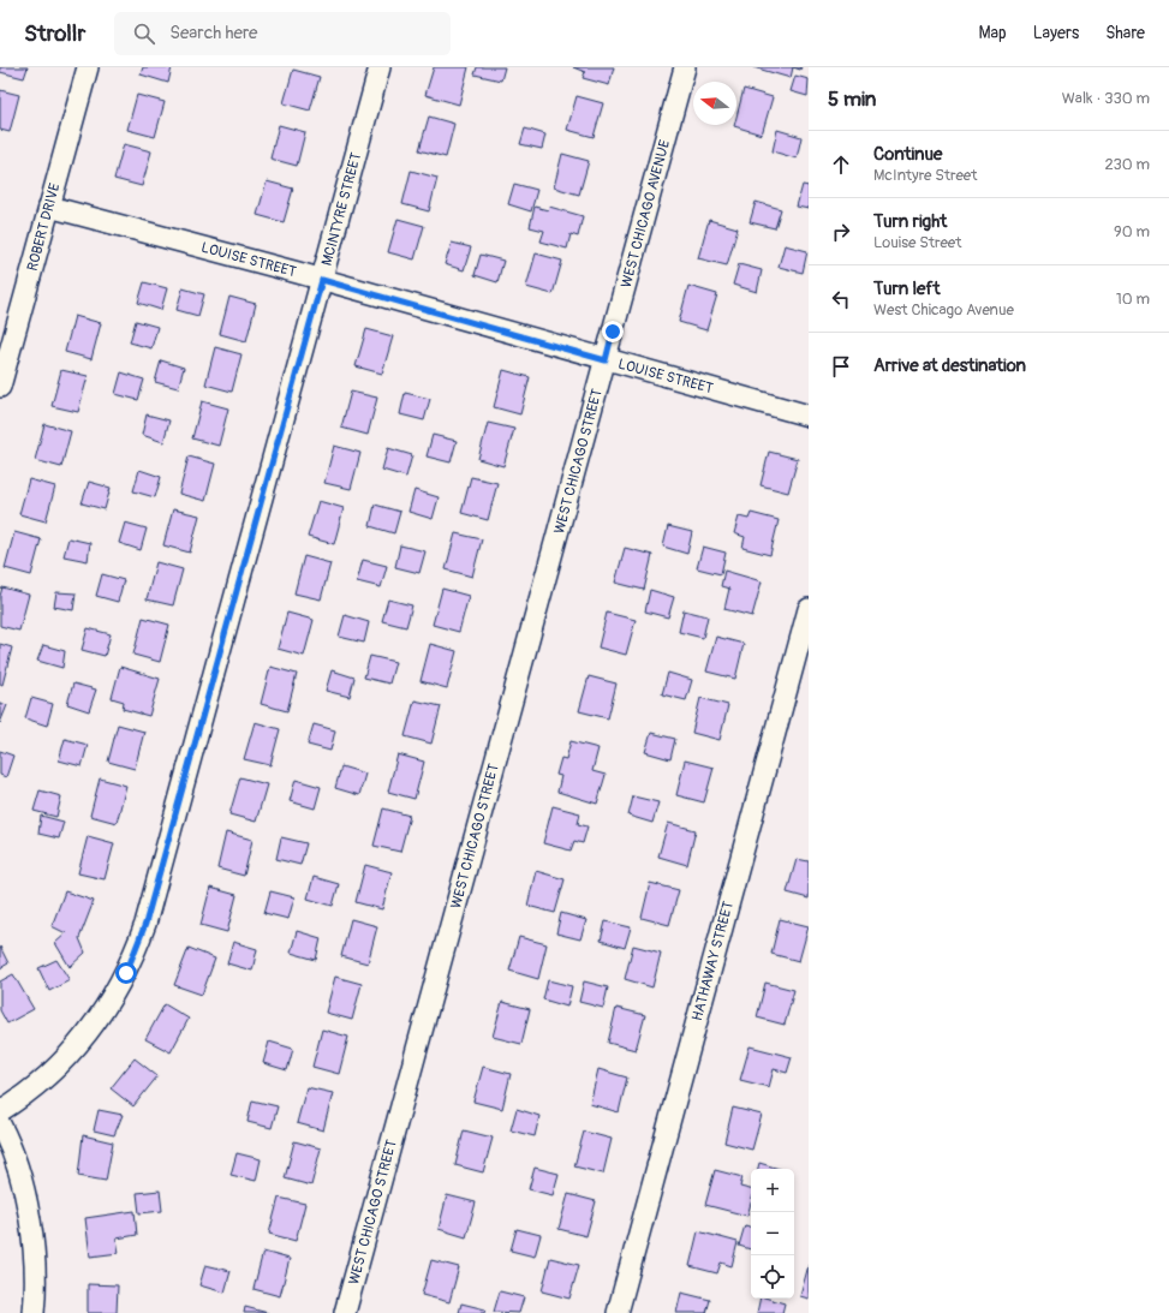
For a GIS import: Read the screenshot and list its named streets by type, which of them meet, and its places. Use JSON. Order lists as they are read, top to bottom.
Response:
{
  "streets": {
    "street": [
      "MCINTYRE STREET",
      "WEST CHICAGO AVENUE",
      "ROBERT DRIVE",
      "LOUISE STREET",
      "WEST CHICAGO STREET",
      "HATHAWAY STREET"
    ]
  },
  "crossings": [
    ["MCINTYRE STREET", "LOUISE STREET"],
    ["WEST CHICAGO AVENUE", "LOUISE STREET"],
    ["WEST CHICAGO AVENUE", "WEST CHICAGO STREET"],
    ["ROBERT DRIVE", "LOUISE STREET"],
    ["LOUISE STREET", "WEST CHICAGO STREET"]
  ],
  "north": "left",
  "page": {
    "header": "Strollr",
    "search": "Search here",
    "nav": ["Map", "Layers", "Share"],
    "heading": ["5 min", "Walk · 330 m"],
    "list": [
      ["Continue", "McIntyre Street", "230 m"],
      ["Turn right", "Louise Street", "90 m"],
      ["Turn left", "West Chicago Avenue", "10 m"],
      "Arrive at destination"
    ],
    "map_buttons": ["+", "−"]
  }
}
